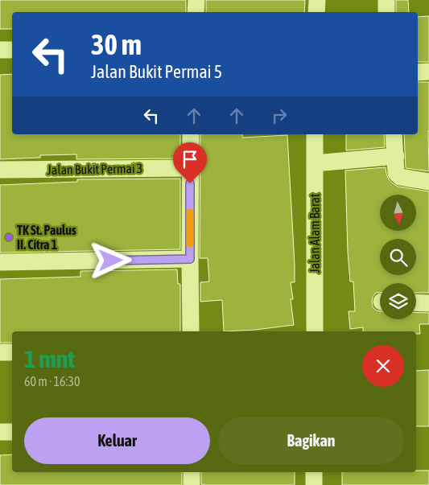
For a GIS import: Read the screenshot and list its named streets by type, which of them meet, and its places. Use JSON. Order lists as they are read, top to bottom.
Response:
{
  "streets": {
    "street": ["Jalan Bukit Permai 3", "Jalan Alam Barat"]
  },
  "places": ["TK St. Paulus II. Citra 1"],
  "north": "bottom",
  "page": {
    "turn": ["30 m", "Jalan Bukit Permai 5"],
    "heading": ["1 mnt", "60 m · 16:30"],
    "buttons": ["Keluar", "Bagikan"]
  }
}
